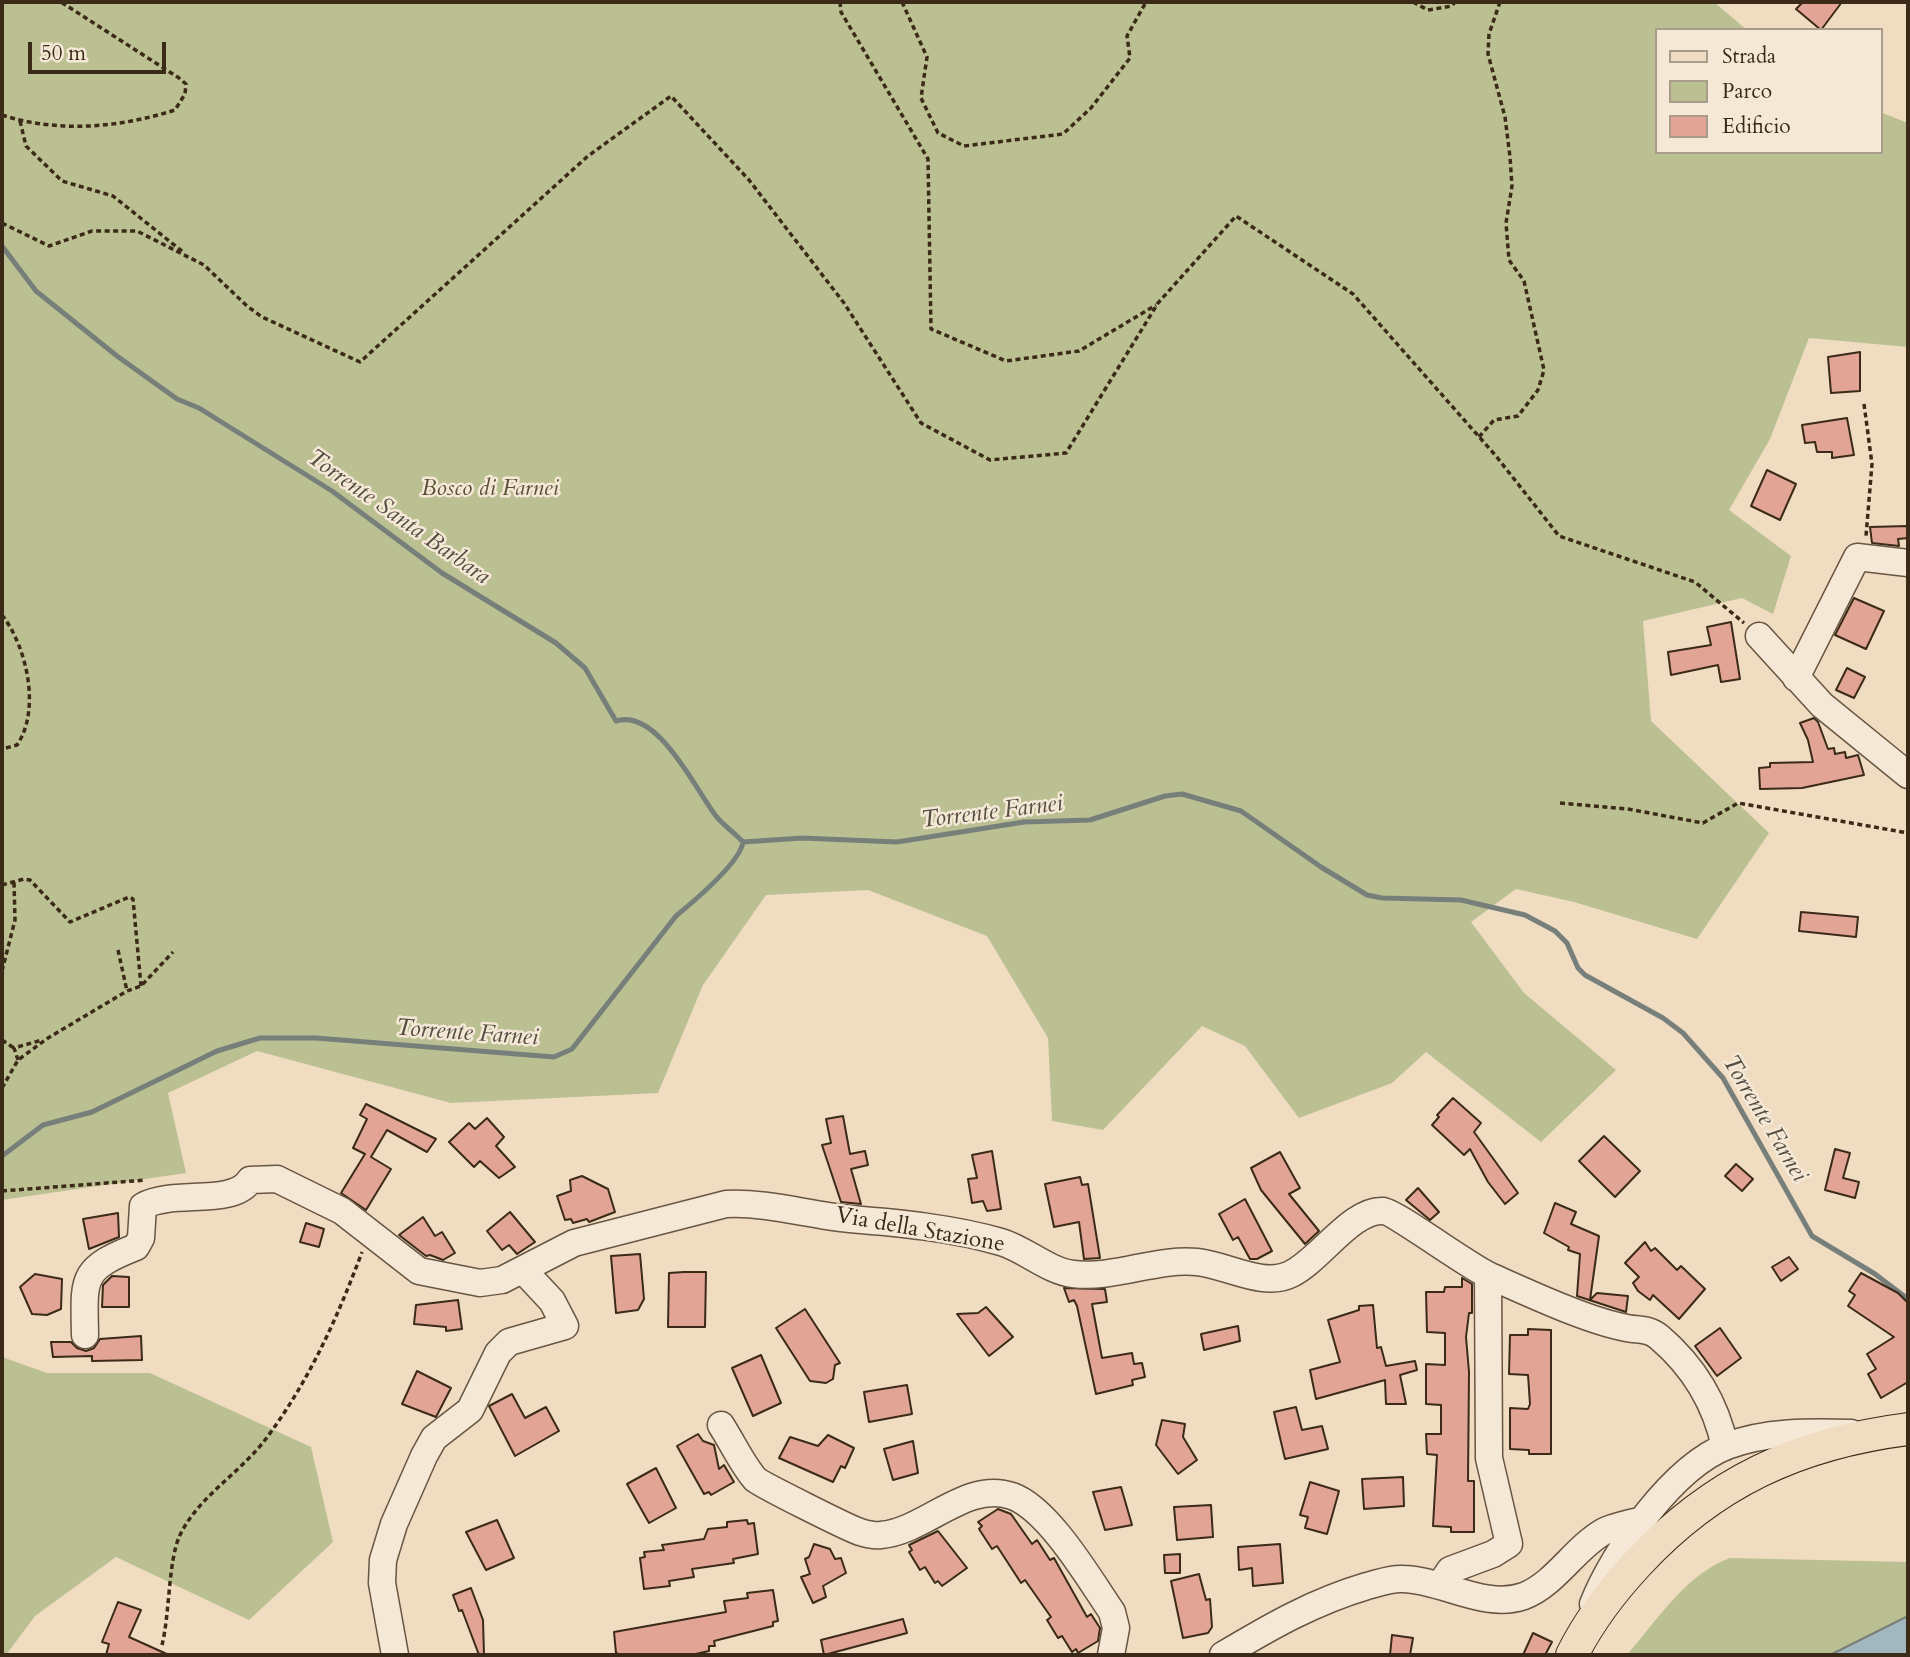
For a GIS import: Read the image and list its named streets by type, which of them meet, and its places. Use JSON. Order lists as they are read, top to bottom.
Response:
{
  "streets": {
    "street": ["Via della Stazione"]
  },
  "water": ["Torrente Santa Barbara", "Torrente Farnei"],
  "parks": ["Bosco di Farnei"],
  "legend": ["Strada", "Parco", "Edificio"],
  "scale_bar": "50 m"
}
